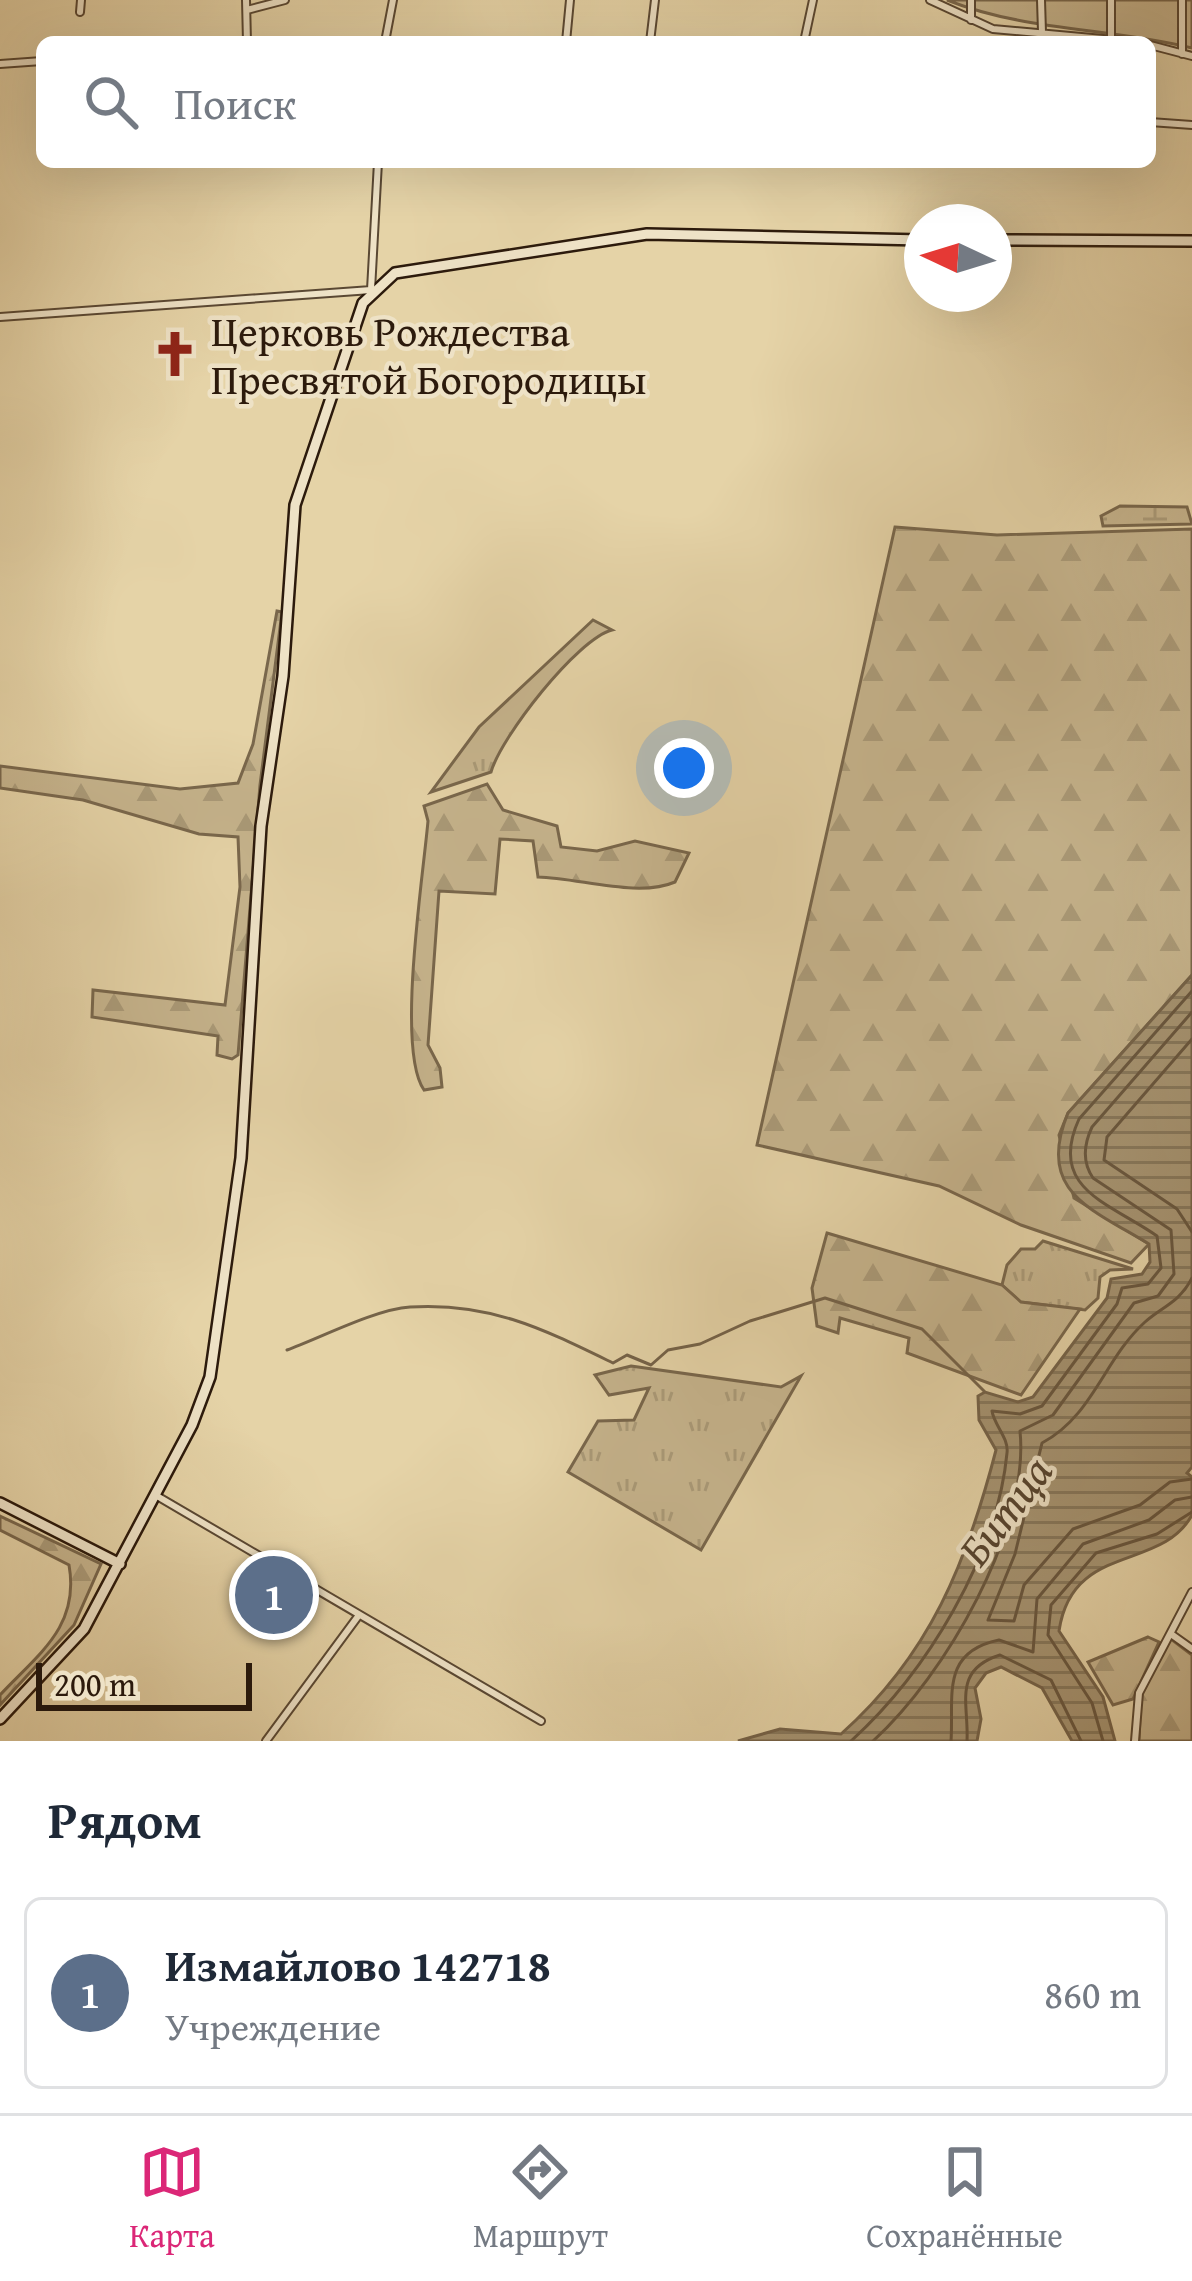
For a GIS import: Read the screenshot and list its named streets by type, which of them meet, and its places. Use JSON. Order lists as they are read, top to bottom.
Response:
{
  "water": ["Битца"],
  "places": {
    "church": ["Церковь Рождества Пресвятой Богородицы"]
  },
  "scale_bar": "200 m",
  "north": "left",
  "page": {
    "search": "Поиск",
    "pins": "1",
    "scale": "200 m",
    "heading": "Рядом",
    "list": [
      {
        "mark": "1",
        "name": "Измайлово 142718",
        "note": "Учреждение",
        "value": "860 m"
      }
    ],
    "nav": ["Карта", "Маршрут", "Сохранённые"]
  }
}
